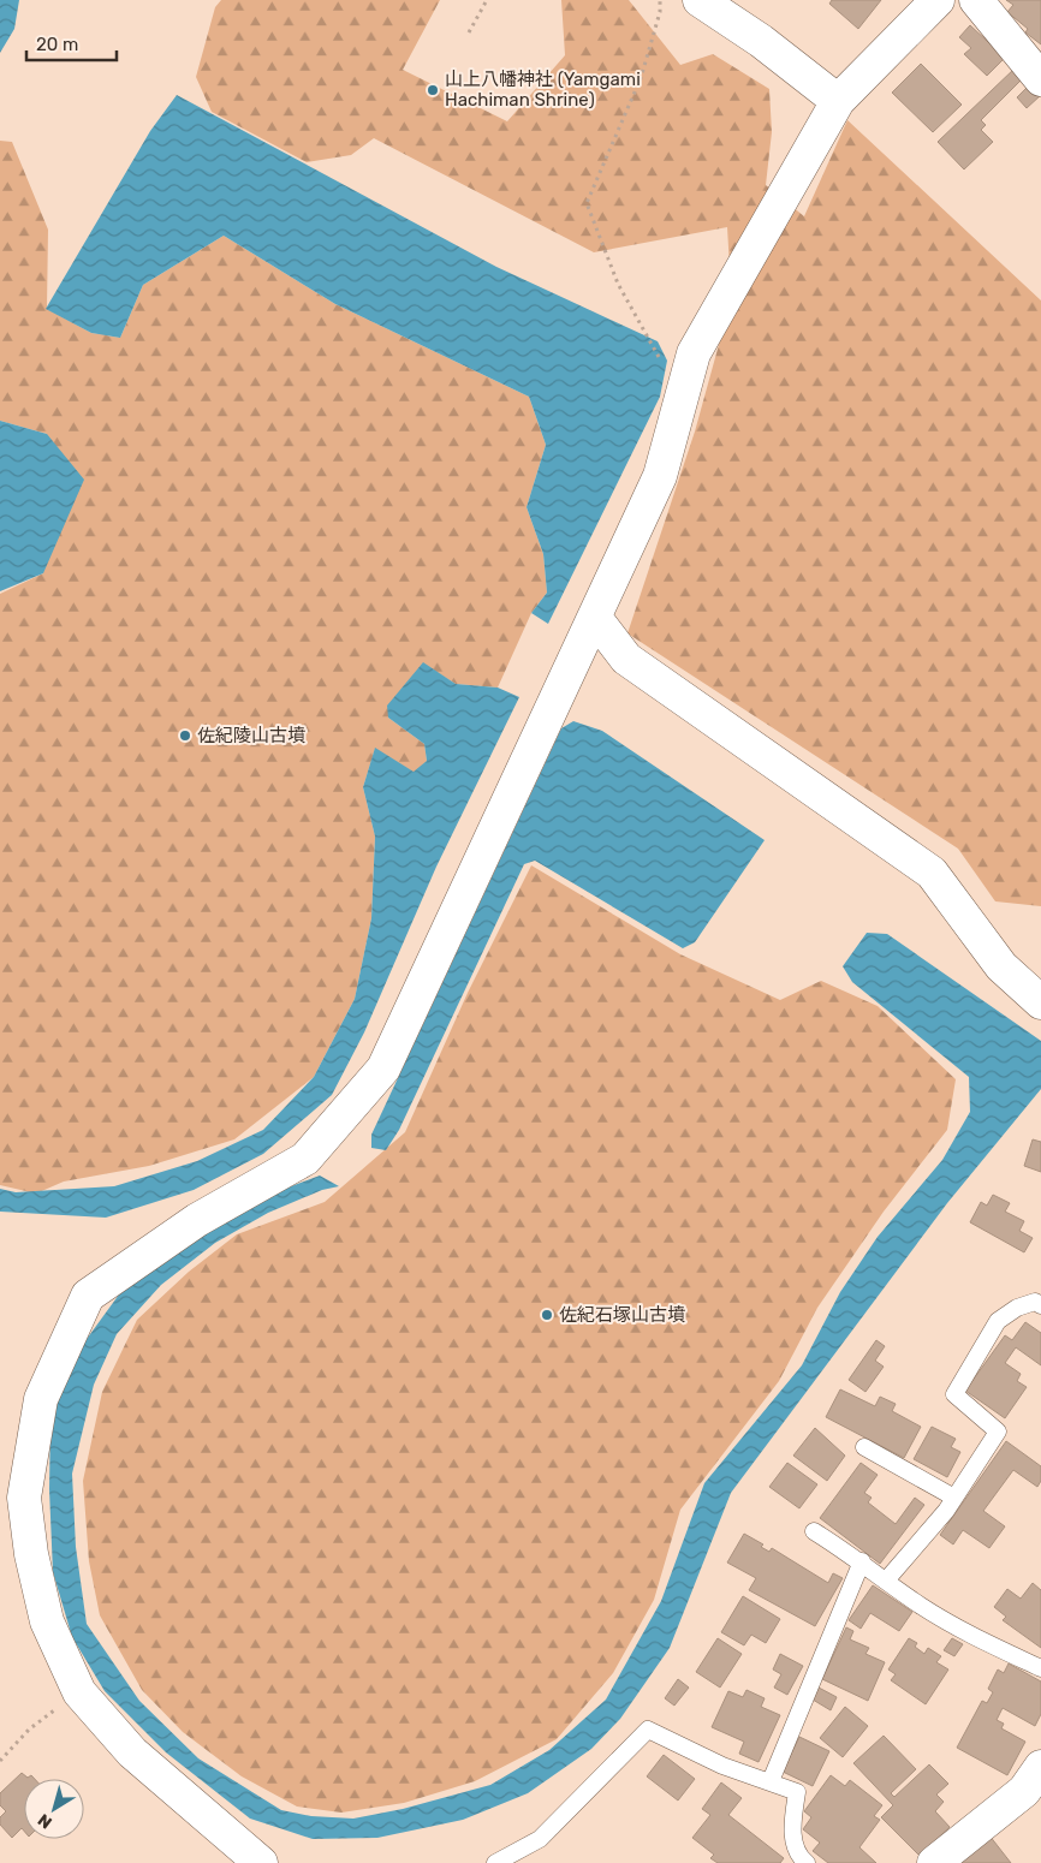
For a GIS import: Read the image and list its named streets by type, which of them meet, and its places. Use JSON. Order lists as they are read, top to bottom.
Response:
{
  "places": ["山上八幡神社 (Yamgami Hachiman Shrine)", "佐紀陵山古墳", "佐紀石塚山古墳"],
  "scale_bar": "20 m",
  "north": "bottom left"
}
